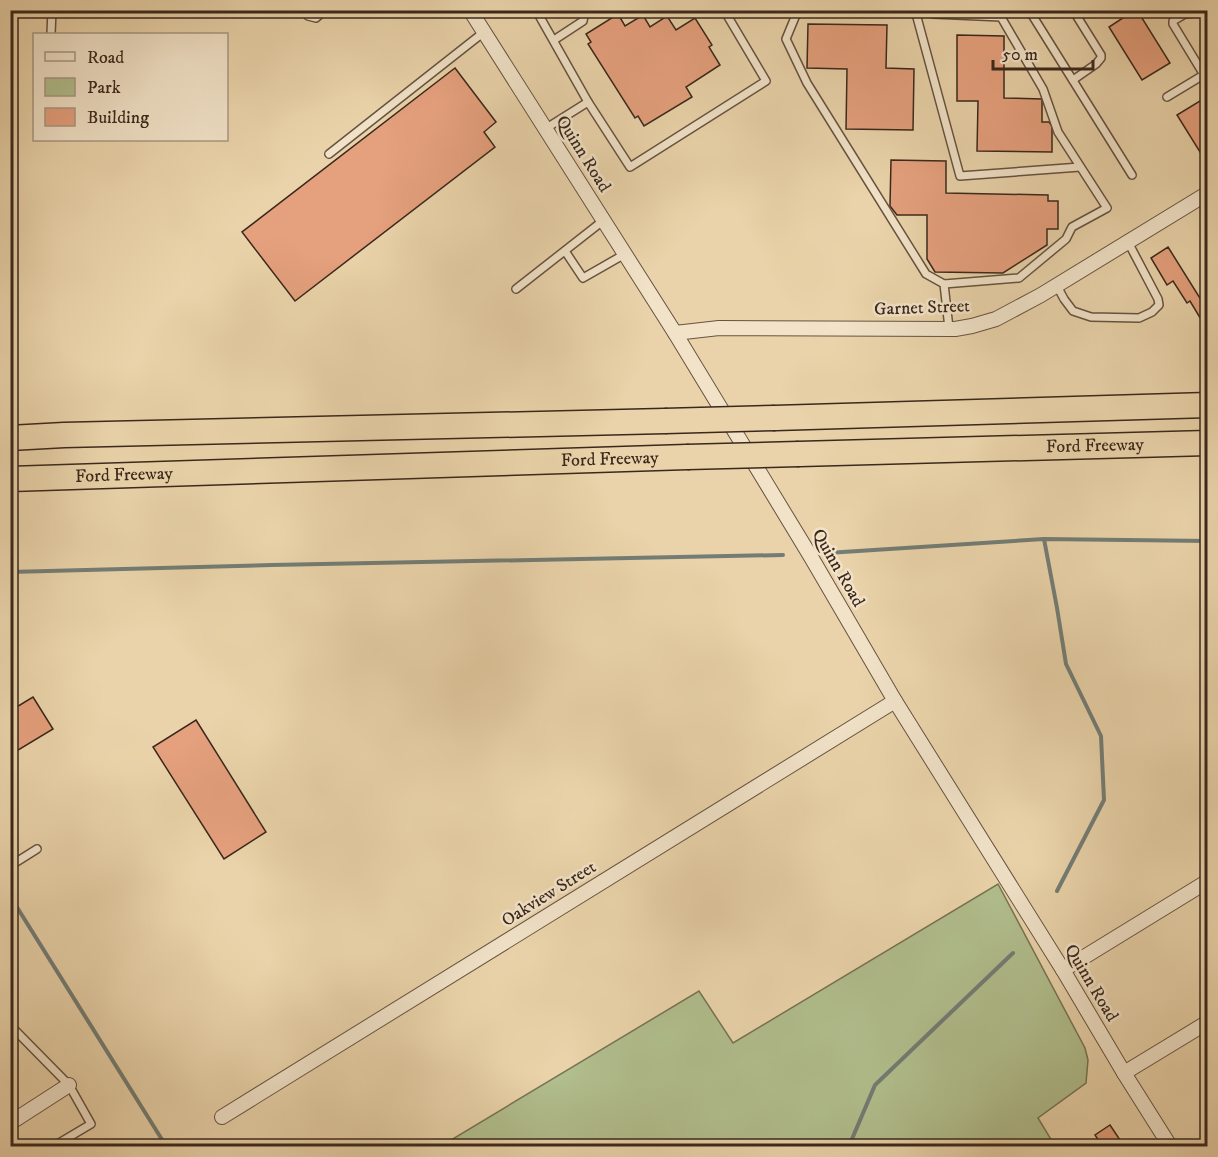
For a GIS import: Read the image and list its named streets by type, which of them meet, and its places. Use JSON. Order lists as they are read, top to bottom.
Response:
{
  "streets": {
    "highway": ["Ford Freeway"],
    "street": ["Quinn Road", "Garnet Street", "Oakview Street"]
  },
  "crossings": [
    ["Quinn Road", "Garnet Street"],
    ["Quinn Road", "Oakview Street"]
  ],
  "legend": ["Road", "Park", "Building"],
  "scale_bar": "50 m"
}
